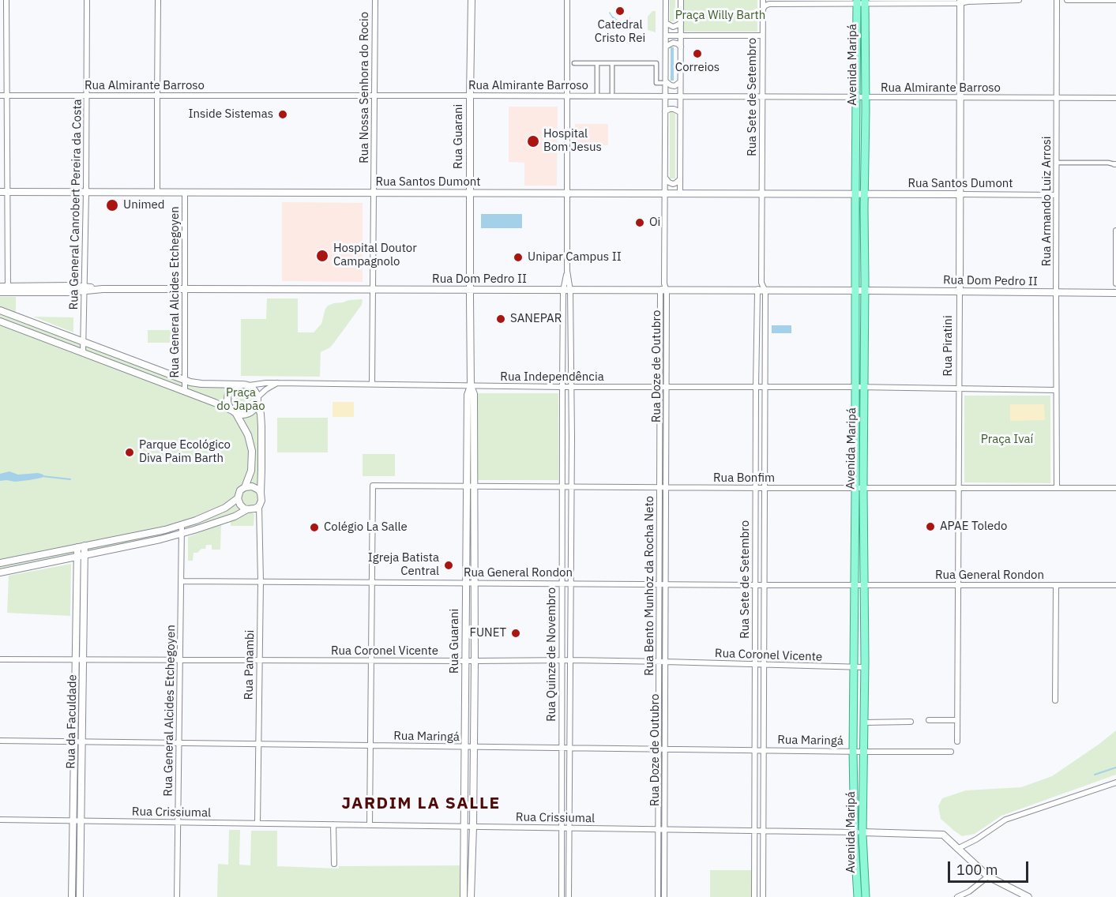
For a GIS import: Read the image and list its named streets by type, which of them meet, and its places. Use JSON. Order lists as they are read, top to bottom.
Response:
{
  "streets": {
    "main road": ["Avenida Maripá"],
    "street": [
      "Rua Almirante Barroso",
      "Rua Nossa Senhora do Rocio",
      "Rua Sete de Setembro",
      "Rua Guarani",
      "Rua Santos Dumont",
      "Rua Armando Luiz Arrosi",
      "Rua General Canrobert Pereira da Costa",
      "Rua Dom Pedro II",
      "Rua General Alcides Etchegoyen",
      "Rua Piratini",
      "Rua Doze de Outubro",
      "Rua Independência",
      "Rua Bonfim",
      "Rua General Rondon",
      "Rua Bento Munhoz da Rocha Neto",
      "Rua Coronel Vicente",
      "Rua Quinze de Novembro",
      "Rua Panambi",
      "Rua da Faculdade",
      "Rua Maringá",
      "Rua Crissiumal"
    ]
  },
  "crossings": [
    ["Avenida Maripá", "Rua Almirante Barroso"],
    ["Avenida Maripá", "Rua Santos Dumont"],
    ["Avenida Maripá", "Rua Dom Pedro II"],
    ["Avenida Maripá", "Rua Independência"],
    ["Avenida Maripá", "Rua Bonfim"],
    ["Avenida Maripá", "Rua General Rondon"],
    ["Avenida Maripá", "Rua Coronel Vicente"],
    ["Avenida Maripá", "Rua Maringá"],
    ["Avenida Maripá", "Rua Crissiumal"],
    ["Rua Almirante Barroso", "Rua Nossa Senhora do Rocio"],
    ["Rua Almirante Barroso", "Rua Sete de Setembro"],
    ["Rua Almirante Barroso", "Rua Guarani"],
    ["Rua Almirante Barroso", "Rua Armando Luiz Arrosi"],
    ["Rua Almirante Barroso", "Rua General Canrobert Pereira da Costa"],
    ["Rua Almirante Barroso", "Rua Piratini"],
    ["Rua Almirante Barroso", "Rua Quinze de Novembro"],
    ["Rua Nossa Senhora do Rocio", "Rua Santos Dumont"],
    ["Rua Nossa Senhora do Rocio", "Rua Dom Pedro II"],
    ["Rua Nossa Senhora do Rocio", "Rua Independência"],
    ["Rua Sete de Setembro", "Rua Santos Dumont"],
    ["Rua Sete de Setembro", "Rua Dom Pedro II"],
    ["Rua Sete de Setembro", "Rua Independência"],
    ["Rua Sete de Setembro", "Rua Bonfim"],
    ["Rua Sete de Setembro", "Rua General Rondon"],
    ["Rua Sete de Setembro", "Rua Coronel Vicente"],
    ["Rua Sete de Setembro", "Rua Maringá"],
    ["Rua Sete de Setembro", "Rua Crissiumal"],
    ["Rua Guarani", "Rua Santos Dumont"],
    ["Rua Guarani", "Rua Dom Pedro II"],
    ["Rua Guarani", "Rua Independência"],
    ["Rua Guarani", "Rua Bonfim"],
    ["Rua Guarani", "Rua General Rondon"],
    ["Rua Guarani", "Rua Coronel Vicente"],
    ["Rua Guarani", "Rua Maringá"],
    ["Rua Guarani", "Rua Crissiumal"],
    ["Rua Santos Dumont", "Rua Armando Luiz Arrosi"],
    ["Rua Santos Dumont", "Rua General Canrobert Pereira da Costa"],
    ["Rua Santos Dumont", "Rua General Alcides Etchegoyen"],
    ["Rua Santos Dumont", "Rua Piratini"],
    ["Rua Santos Dumont", "Rua Bento Munhoz da Rocha Neto"],
    ["Rua Santos Dumont", "Rua Quinze de Novembro"],
    ["Rua Armando Luiz Arrosi", "Rua Dom Pedro II"],
    ["Rua Armando Luiz Arrosi", "Rua Bonfim"],
    ["Rua General Canrobert Pereira da Costa", "Rua Dom Pedro II"],
    ["Rua Dom Pedro II", "Rua General Alcides Etchegoyen"],
    ["Rua Dom Pedro II", "Rua Piratini"],
    ["Rua Dom Pedro II", "Rua Doze de Outubro"],
    ["Rua Dom Pedro II", "Rua Bento Munhoz da Rocha Neto"],
    ["Rua Dom Pedro II", "Rua Quinze de Novembro"],
    ["Rua General Alcides Etchegoyen", "Rua General Rondon"],
    ["Rua General Alcides Etchegoyen", "Rua Coronel Vicente"],
    ["Rua General Alcides Etchegoyen", "Rua Maringá"],
    ["Rua General Alcides Etchegoyen", "Rua Crissiumal"],
    ["Rua Piratini", "Rua Bonfim"],
    ["Rua Piratini", "Rua General Rondon"],
    ["Rua Doze de Outubro", "Rua Independência"],
    ["Rua Doze de Outubro", "Rua Bonfim"],
    ["Rua Doze de Outubro", "Rua General Rondon"],
    ["Rua Doze de Outubro", "Rua Bento Munhoz da Rocha Neto"],
    ["Rua Doze de Outubro", "Rua Coronel Vicente"],
    ["Rua Doze de Outubro", "Rua Maringá"],
    ["Rua Doze de Outubro", "Rua Crissiumal"],
    ["Rua Independência", "Rua Bento Munhoz da Rocha Neto"],
    ["Rua Independência", "Rua Quinze de Novembro"],
    ["Rua Bonfim", "Rua General Rondon"],
    ["Rua Bonfim", "Rua Bento Munhoz da Rocha Neto"],
    ["Rua Bonfim", "Rua Quinze de Novembro"],
    ["Rua General Rondon", "Rua Bento Munhoz da Rocha Neto"],
    ["Rua General Rondon", "Rua Quinze de Novembro"],
    ["Rua General Rondon", "Rua Panambi"],
    ["Rua Bento Munhoz da Rocha Neto", "Rua Coronel Vicente"],
    ["Rua Bento Munhoz da Rocha Neto", "Rua Maringá"],
    ["Rua Bento Munhoz da Rocha Neto", "Rua Crissiumal"],
    ["Rua Coronel Vicente", "Rua Quinze de Novembro"],
    ["Rua Coronel Vicente", "Rua Panambi"],
    ["Rua Coronel Vicente", "Rua da Faculdade"],
    ["Rua Quinze de Novembro", "Rua Maringá"],
    ["Rua Quinze de Novembro", "Rua Crissiumal"],
    ["Rua Panambi", "Rua Maringá"],
    ["Rua Panambi", "Rua Crissiumal"],
    ["Rua da Faculdade", "Rua Maringá"],
    ["Rua da Faculdade", "Rua Crissiumal"]
  ],
  "districts": ["JARDIM LA SALLE"],
  "parks": ["Praça Willy Barth", "Praça do Japão", "Praça Ivaí"],
  "places": [
    "Catedral Cristo Rei",
    "Correios",
    "Inside Sistemas",
    "Hospital Bom Jesus",
    "Unimed",
    "Oi",
    "Hospital Doutor Campagnolo",
    "Unipar Campus II",
    "SANEPAR",
    "Parque Ecológico Diva Paim Barth",
    "APAE Toledo",
    "Colégio La Salle",
    "Igreja Batista Central",
    "FUNET"
  ],
  "scale_bar": "100 m"
}
